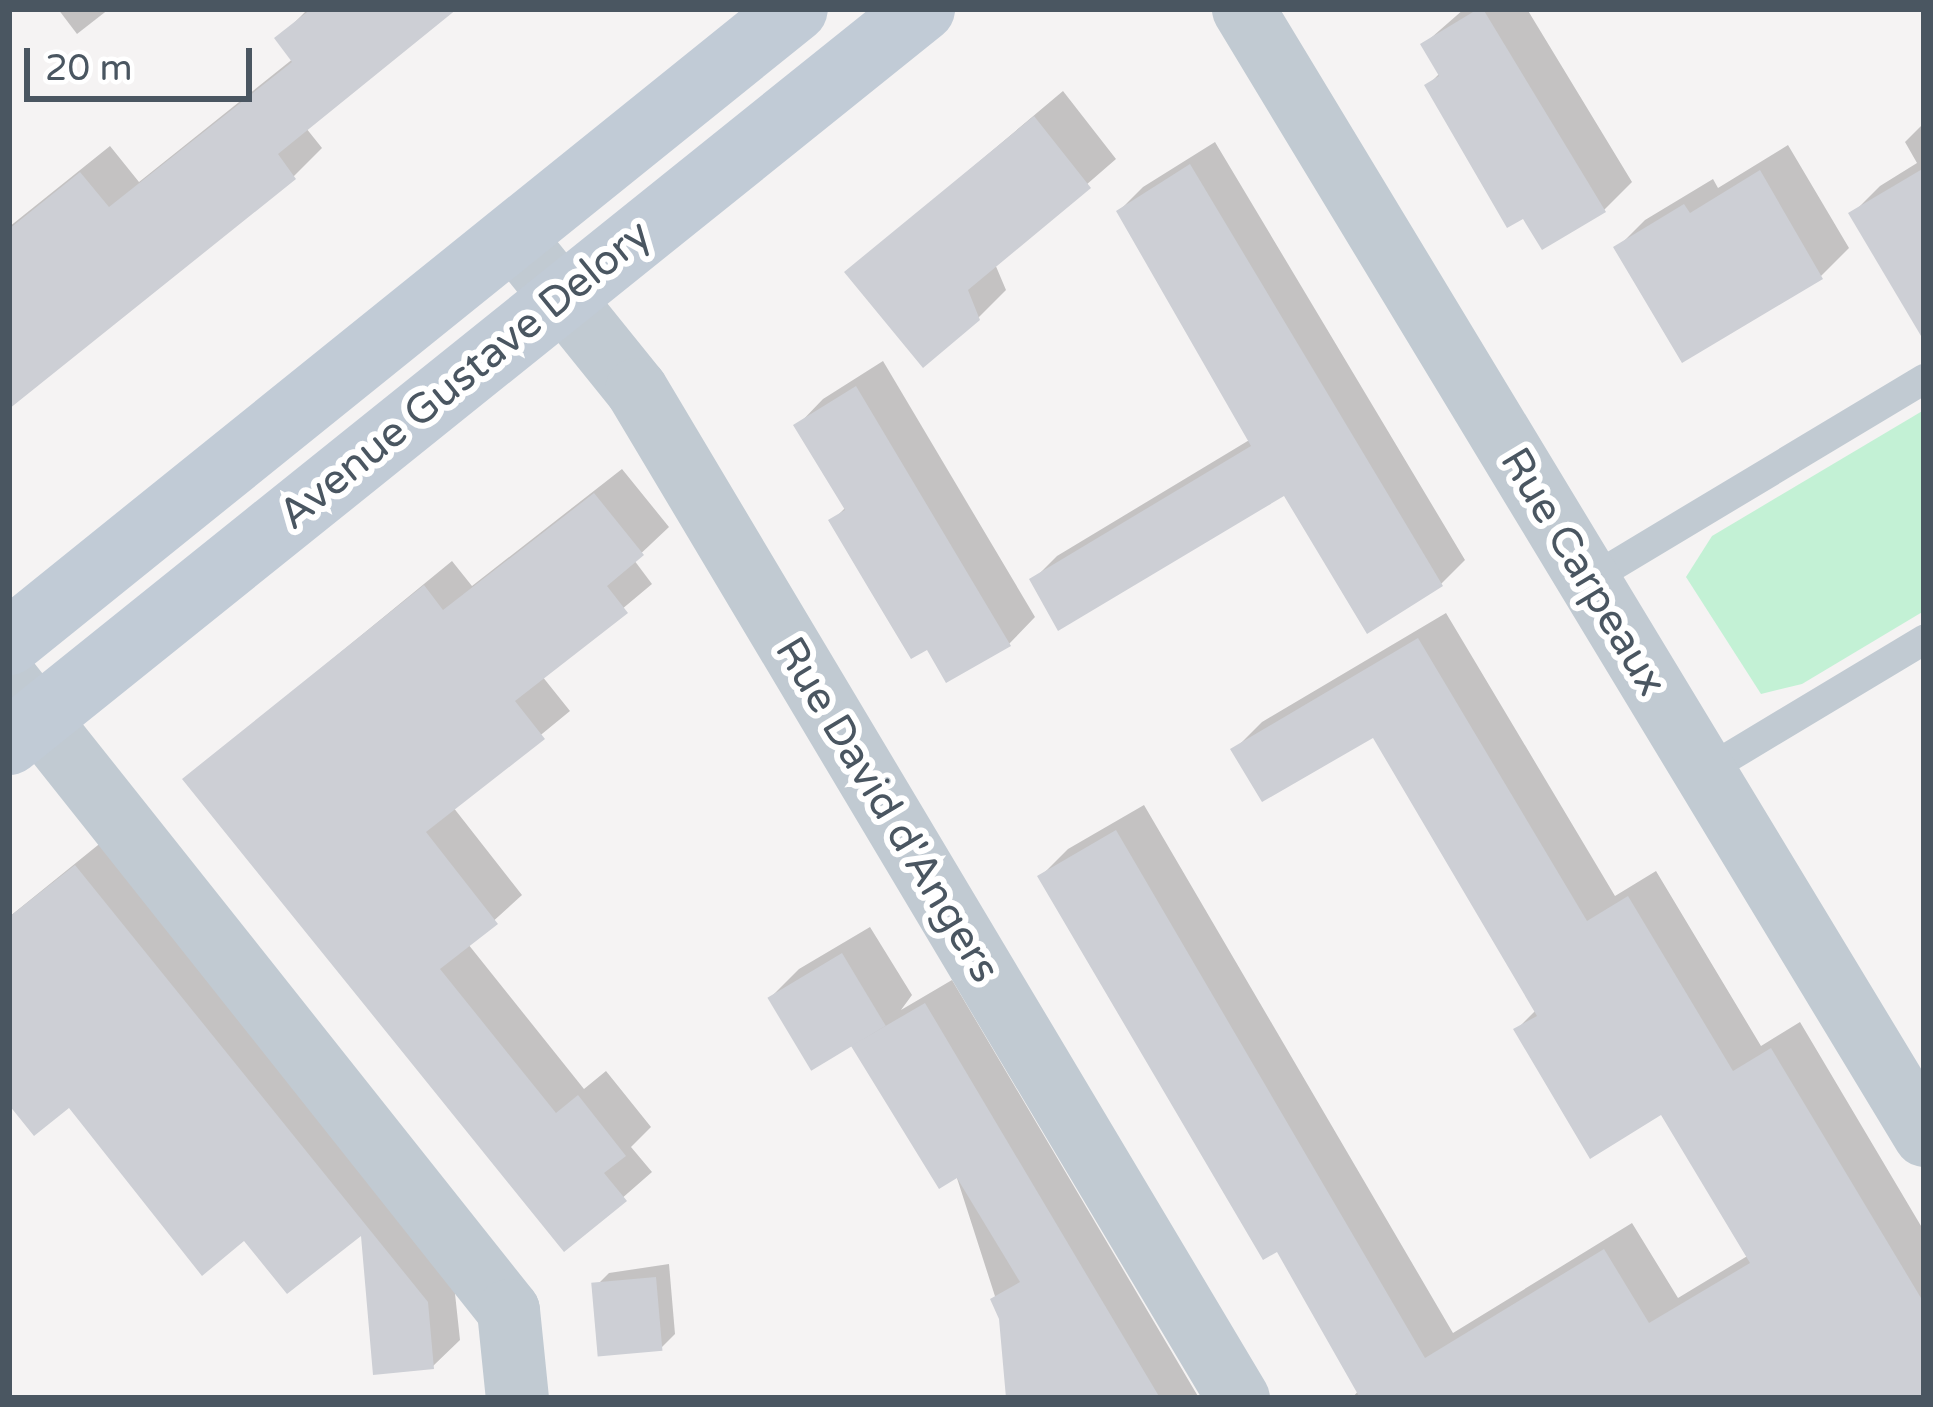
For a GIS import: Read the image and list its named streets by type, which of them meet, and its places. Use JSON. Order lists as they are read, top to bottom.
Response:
{
  "streets": {
    "main road": ["Avenue Gustave Delory"],
    "street": ["Rue Carpeaux", "Rue David d'Angers"]
  },
  "crossings": [
    ["Avenue Gustave Delory", "Rue David d'Angers"]
  ],
  "scale_bar": "20 m"
}
